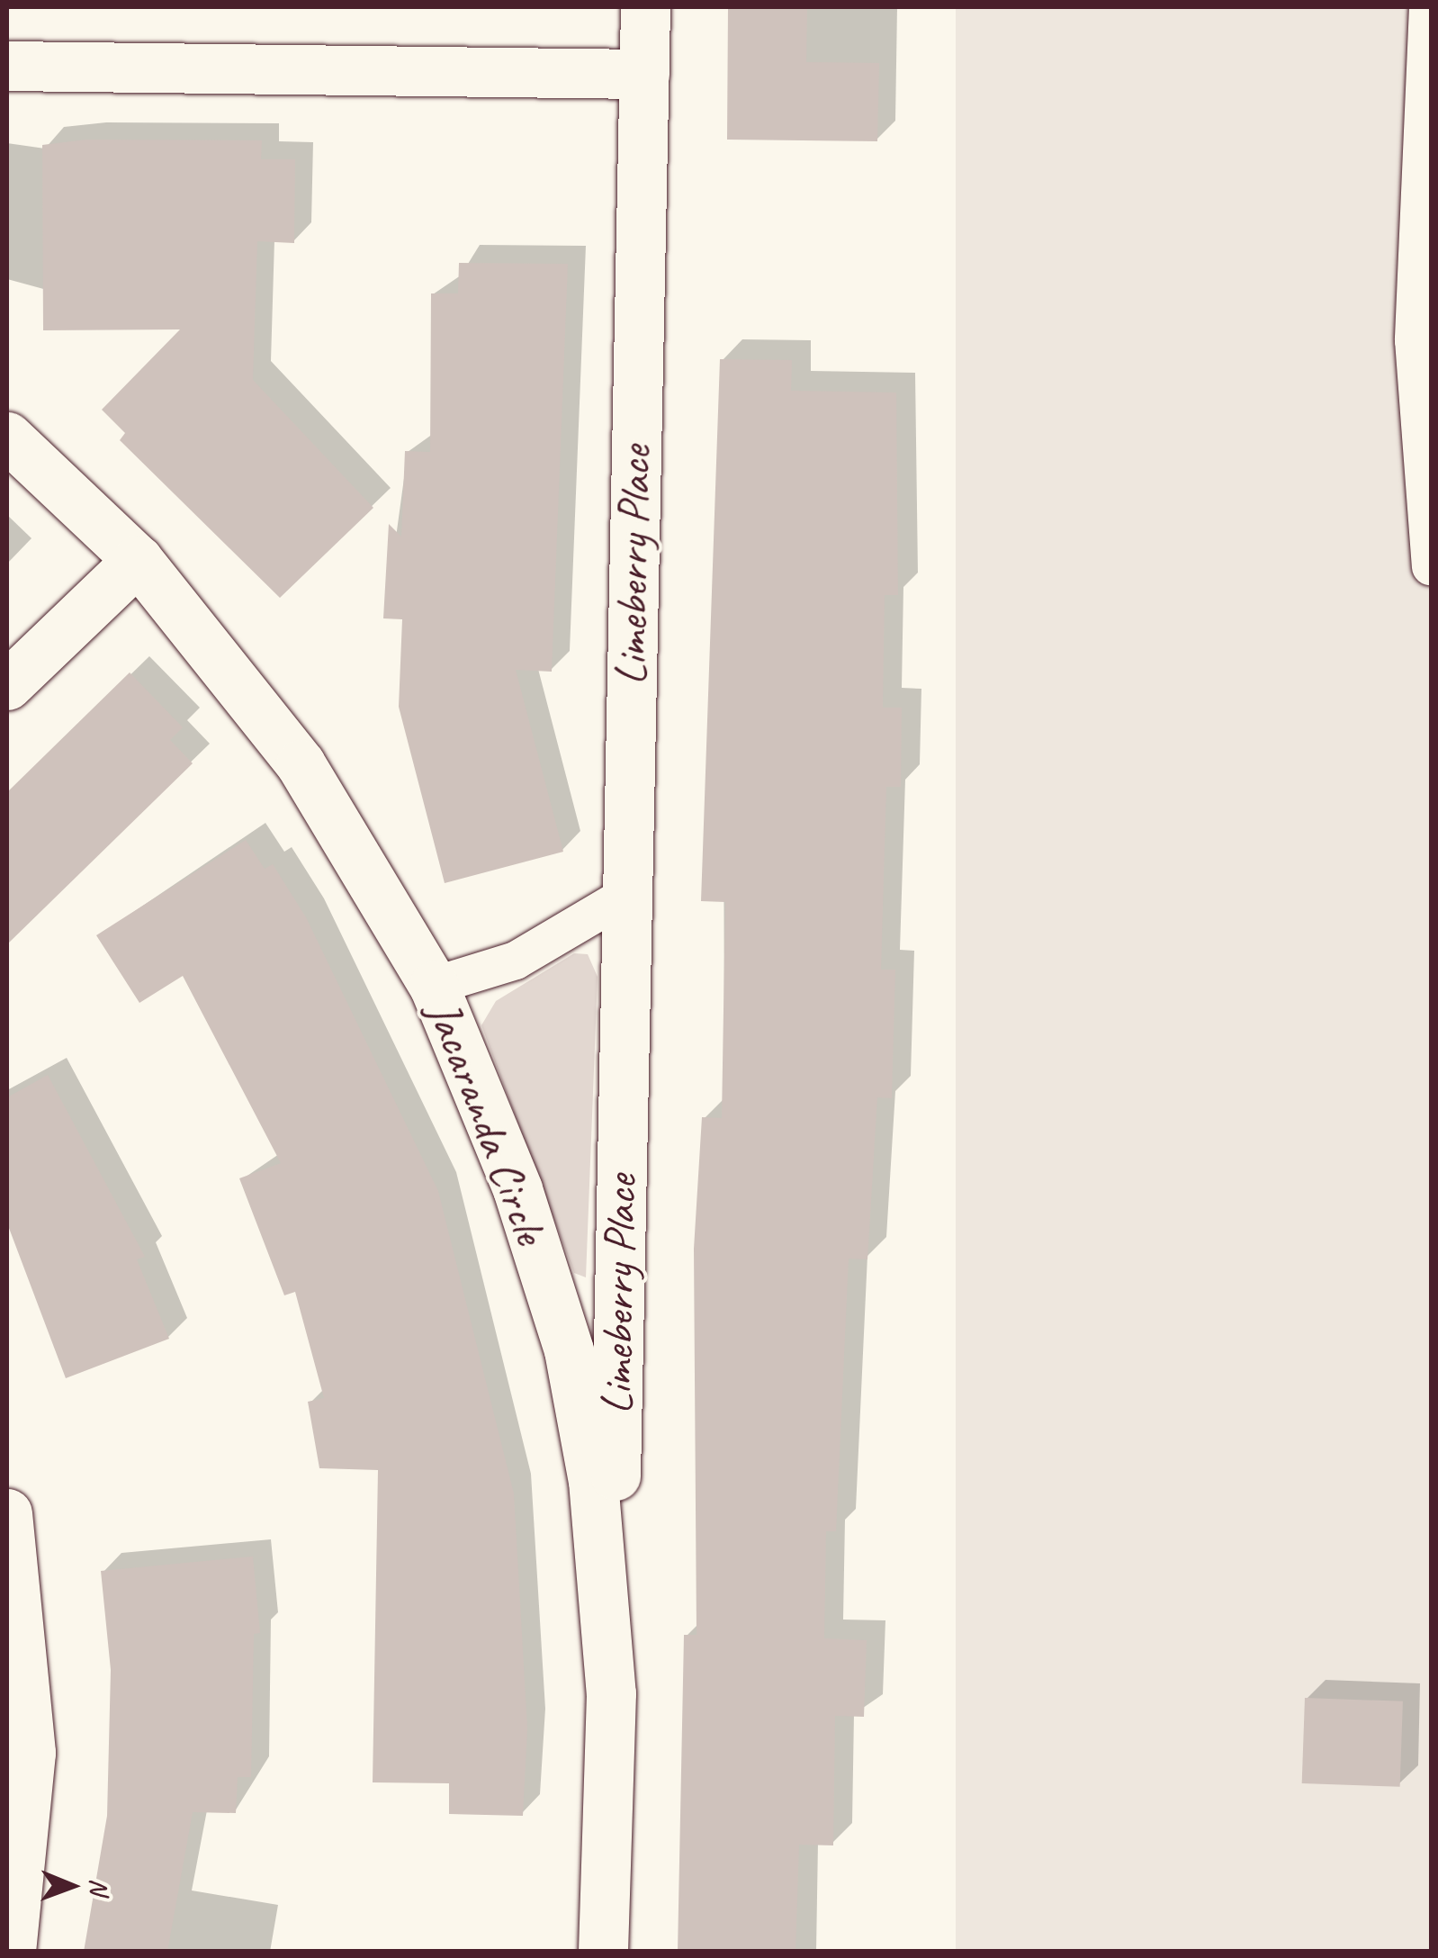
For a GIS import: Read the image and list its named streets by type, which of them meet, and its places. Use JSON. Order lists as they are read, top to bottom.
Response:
{
  "streets": {
    "street": ["Limeberry Place", "Jacaranda Circle"]
  },
  "crossings": [
    ["Limeberry Place", "Jacaranda Circle"]
  ],
  "north": "right"
}
